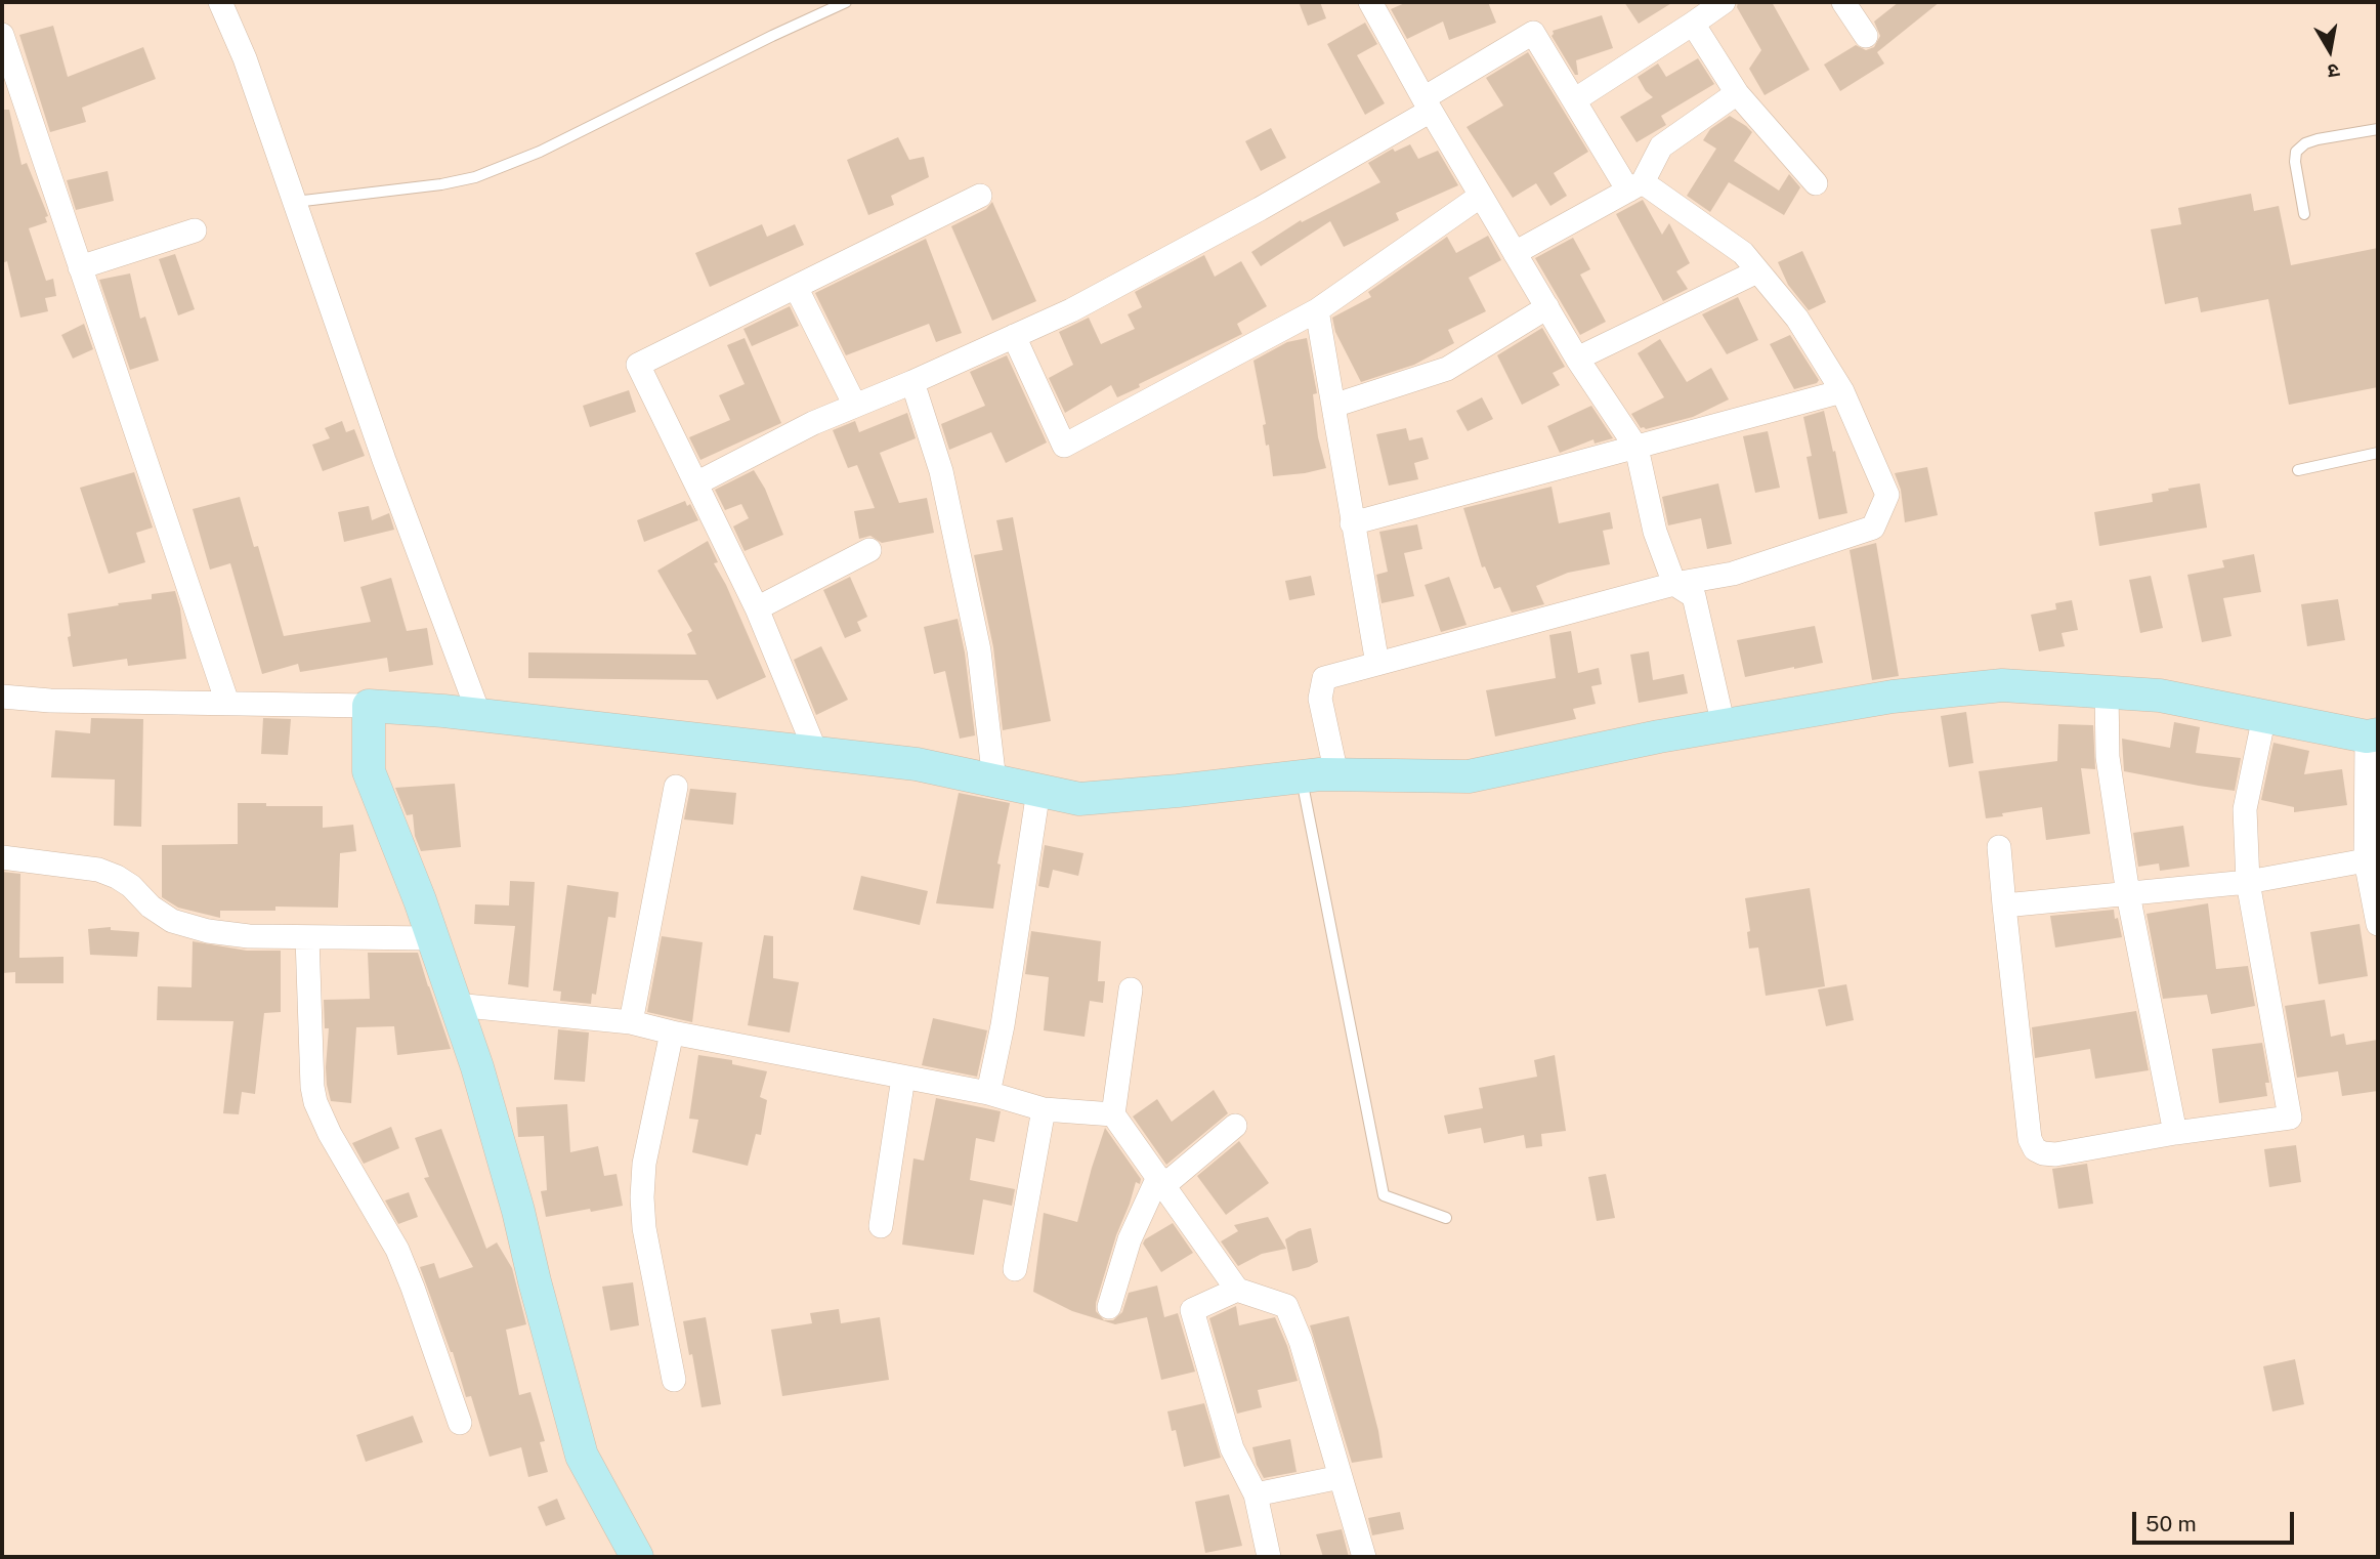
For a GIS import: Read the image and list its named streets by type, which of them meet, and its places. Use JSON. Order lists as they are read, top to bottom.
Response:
{
  "scale_bar": "50 m",
  "north": "bottom"
}
